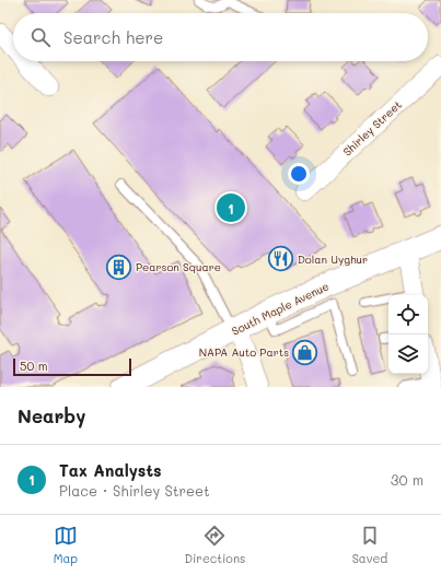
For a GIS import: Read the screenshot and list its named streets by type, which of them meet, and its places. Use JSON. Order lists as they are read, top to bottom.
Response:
{
  "streets": {
    "street": ["Shirley Street", "South Maple Avenue"]
  },
  "places": {
    "restaurant": ["Dolan Uyghur"],
    "building": ["Pearson Square"],
    "shop": ["NAPA Auto Parts"]
  },
  "scale_bar": "50 m",
  "page": {
    "search": "Search here",
    "pins": "1",
    "scale": "50 m",
    "heading": "Nearby",
    "list": [
      {
        "mark": "1",
        "name": "Tax Analysts",
        "note": "Place · Shirley Street",
        "value": "30 m"
      }
    ],
    "nav": ["Map", "Directions", "Saved"]
  }
}
